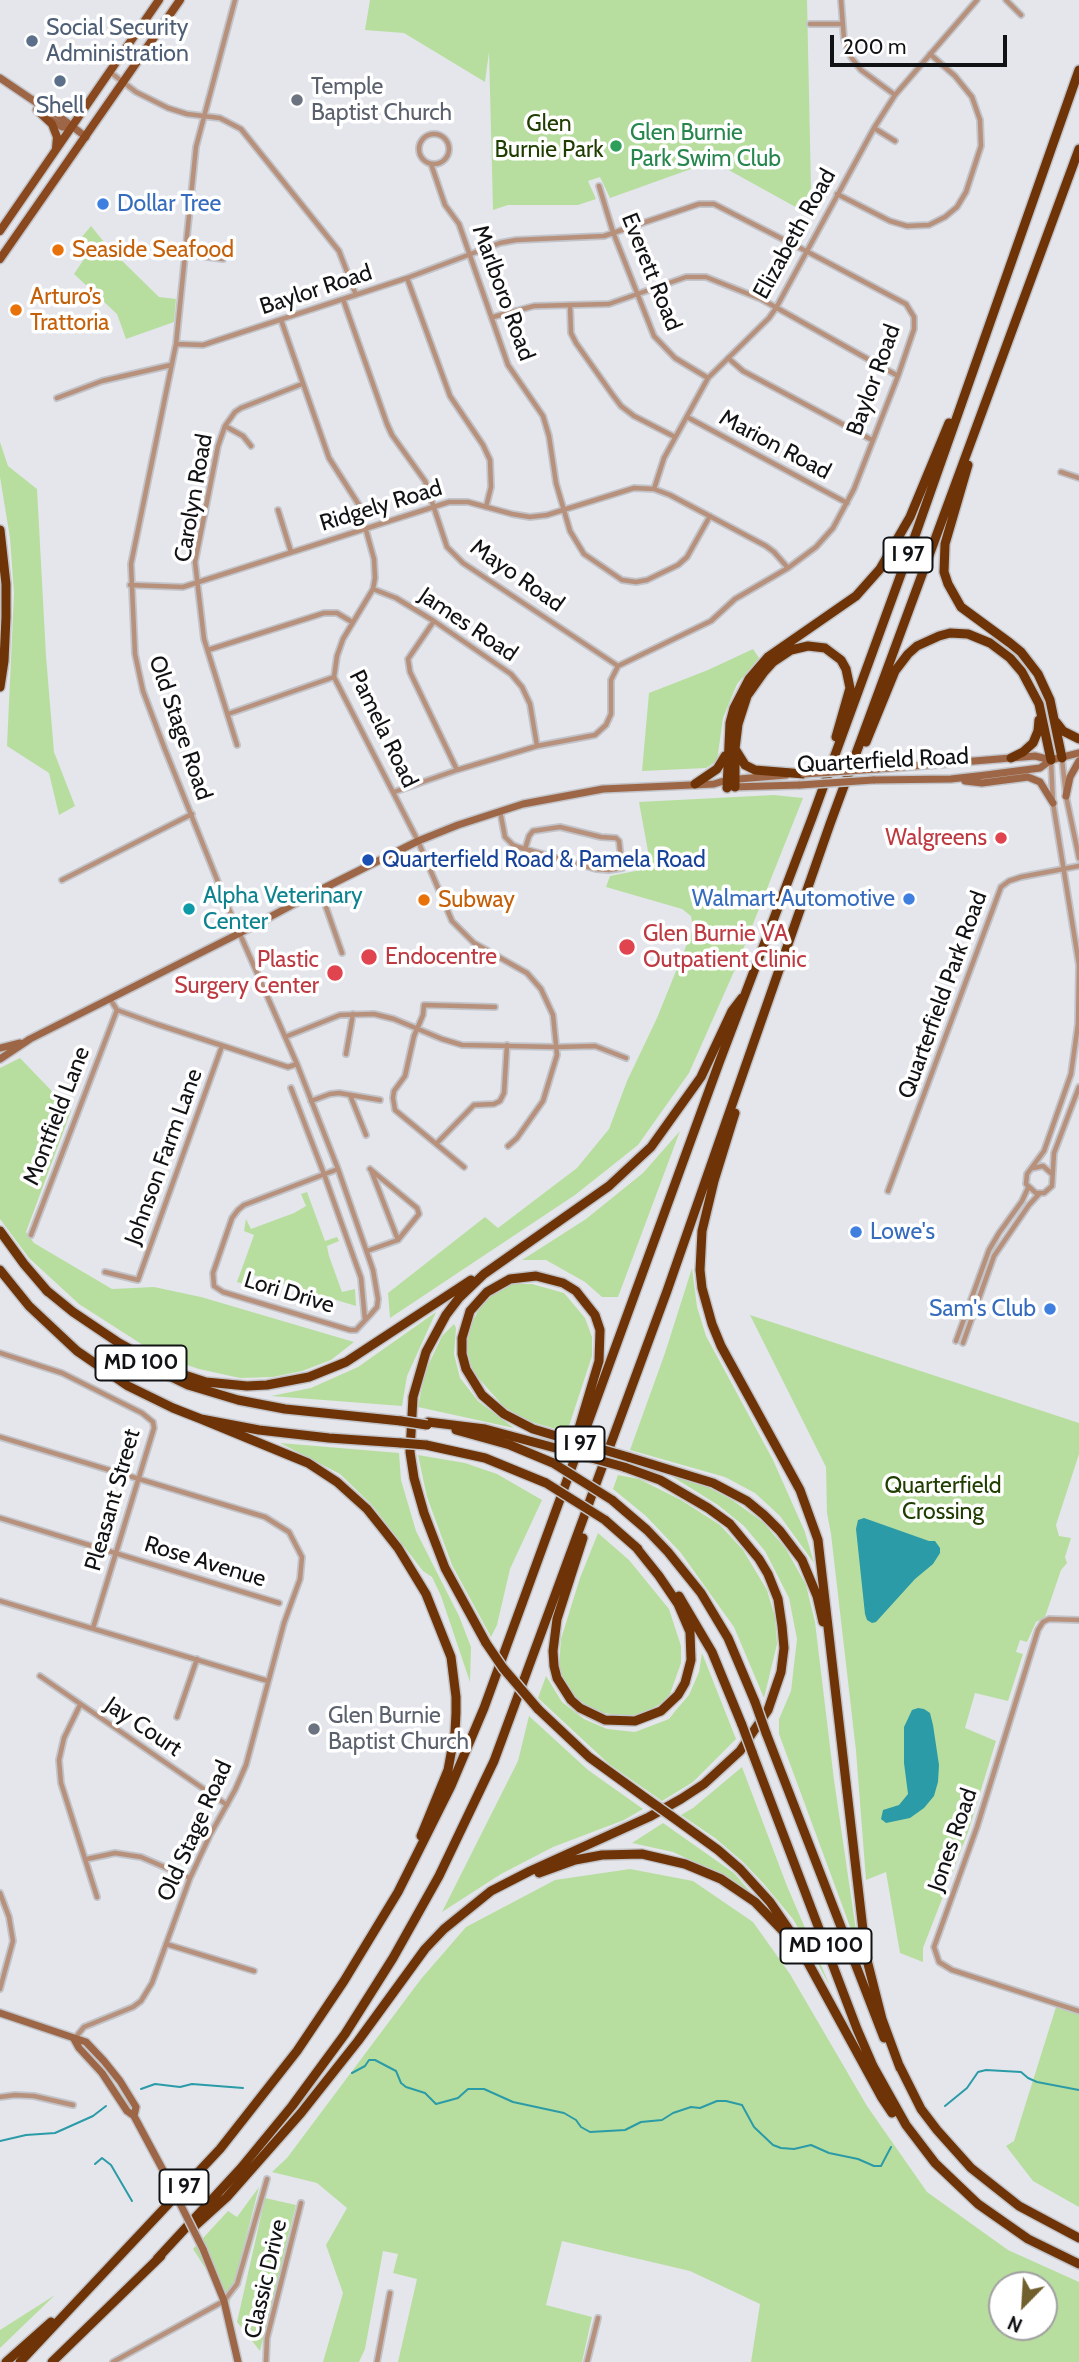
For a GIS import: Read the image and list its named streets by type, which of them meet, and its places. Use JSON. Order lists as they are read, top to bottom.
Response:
{
  "streets": {
    "highway": ["I 97", "MD 100"],
    "main road": ["Quarterfield Road"],
    "street": [
      "Elizabeth Road",
      "Everett Road",
      "Baylor Road",
      "Marlboro Road",
      "Marion Road",
      "Carolyn Road",
      "Ridgely Road",
      "Mayo Road",
      "James Road",
      "Old Stage Road",
      "Pamela Road",
      "Quarterfield Park Road",
      "Montfield Lane",
      "Johnson Farm Lane",
      "Lori Drive",
      "Pleasant Street",
      "Rose Avenue",
      "Jay Court",
      "Jones Road",
      "Classic Drive"
    ]
  },
  "crossings": [
    ["Elizabeth Road", "Everett Road"],
    ["Elizabeth Road", "Baylor Road"],
    ["Elizabeth Road", "Marion Road"],
    ["Elizabeth Road", "Ridgely Road"],
    ["Everett Road", "Baylor Road"],
    ["Baylor Road", "Marlboro Road"],
    ["Baylor Road", "Marion Road"],
    ["Baylor Road", "Ridgely Road"],
    ["Baylor Road", "Mayo Road"],
    ["Baylor Road", "Old Stage Road"],
    ["Marlboro Road", "Ridgely Road"],
    ["Carolyn Road", "Ridgely Road"],
    ["Ridgely Road", "Mayo Road"],
    ["Ridgely Road", "Old Stage Road"],
    ["James Road", "Pamela Road"],
    ["Old Stage Road", "Quarterfield Road"],
    ["Old Stage Road", "Lori Drive"],
    ["Old Stage Road", "Pleasant Street"],
    ["Old Stage Road", "Jay Court"],
    ["Pamela Road", "Quarterfield Road"],
    ["Pleasant Street", "Rose Avenue"]
  ],
  "parks": ["Glen Burnie Park", "Quarterfield Crossing"],
  "places": [
    "Social Security Administration",
    "Shell",
    "Temple Baptist Church",
    "Glen Burnie Park Swim Club",
    "Dollar Tree",
    "Seaside Seafood",
    "Arturo’s Trattoria",
    "Walgreens",
    "Quarterfield Road & Pamela Road",
    "Walmart Automotive",
    "Subway",
    "Alpha Veterinary Center",
    "Glen Burnie VA Outpatient Clinic",
    "Endocentre",
    "Plastic Surgery Center",
    "Lowe's",
    "Sam's Club",
    "Glen Burnie Baptist Church"
  ],
  "scale_bar": "200 m",
  "north": "bottom left"
}
